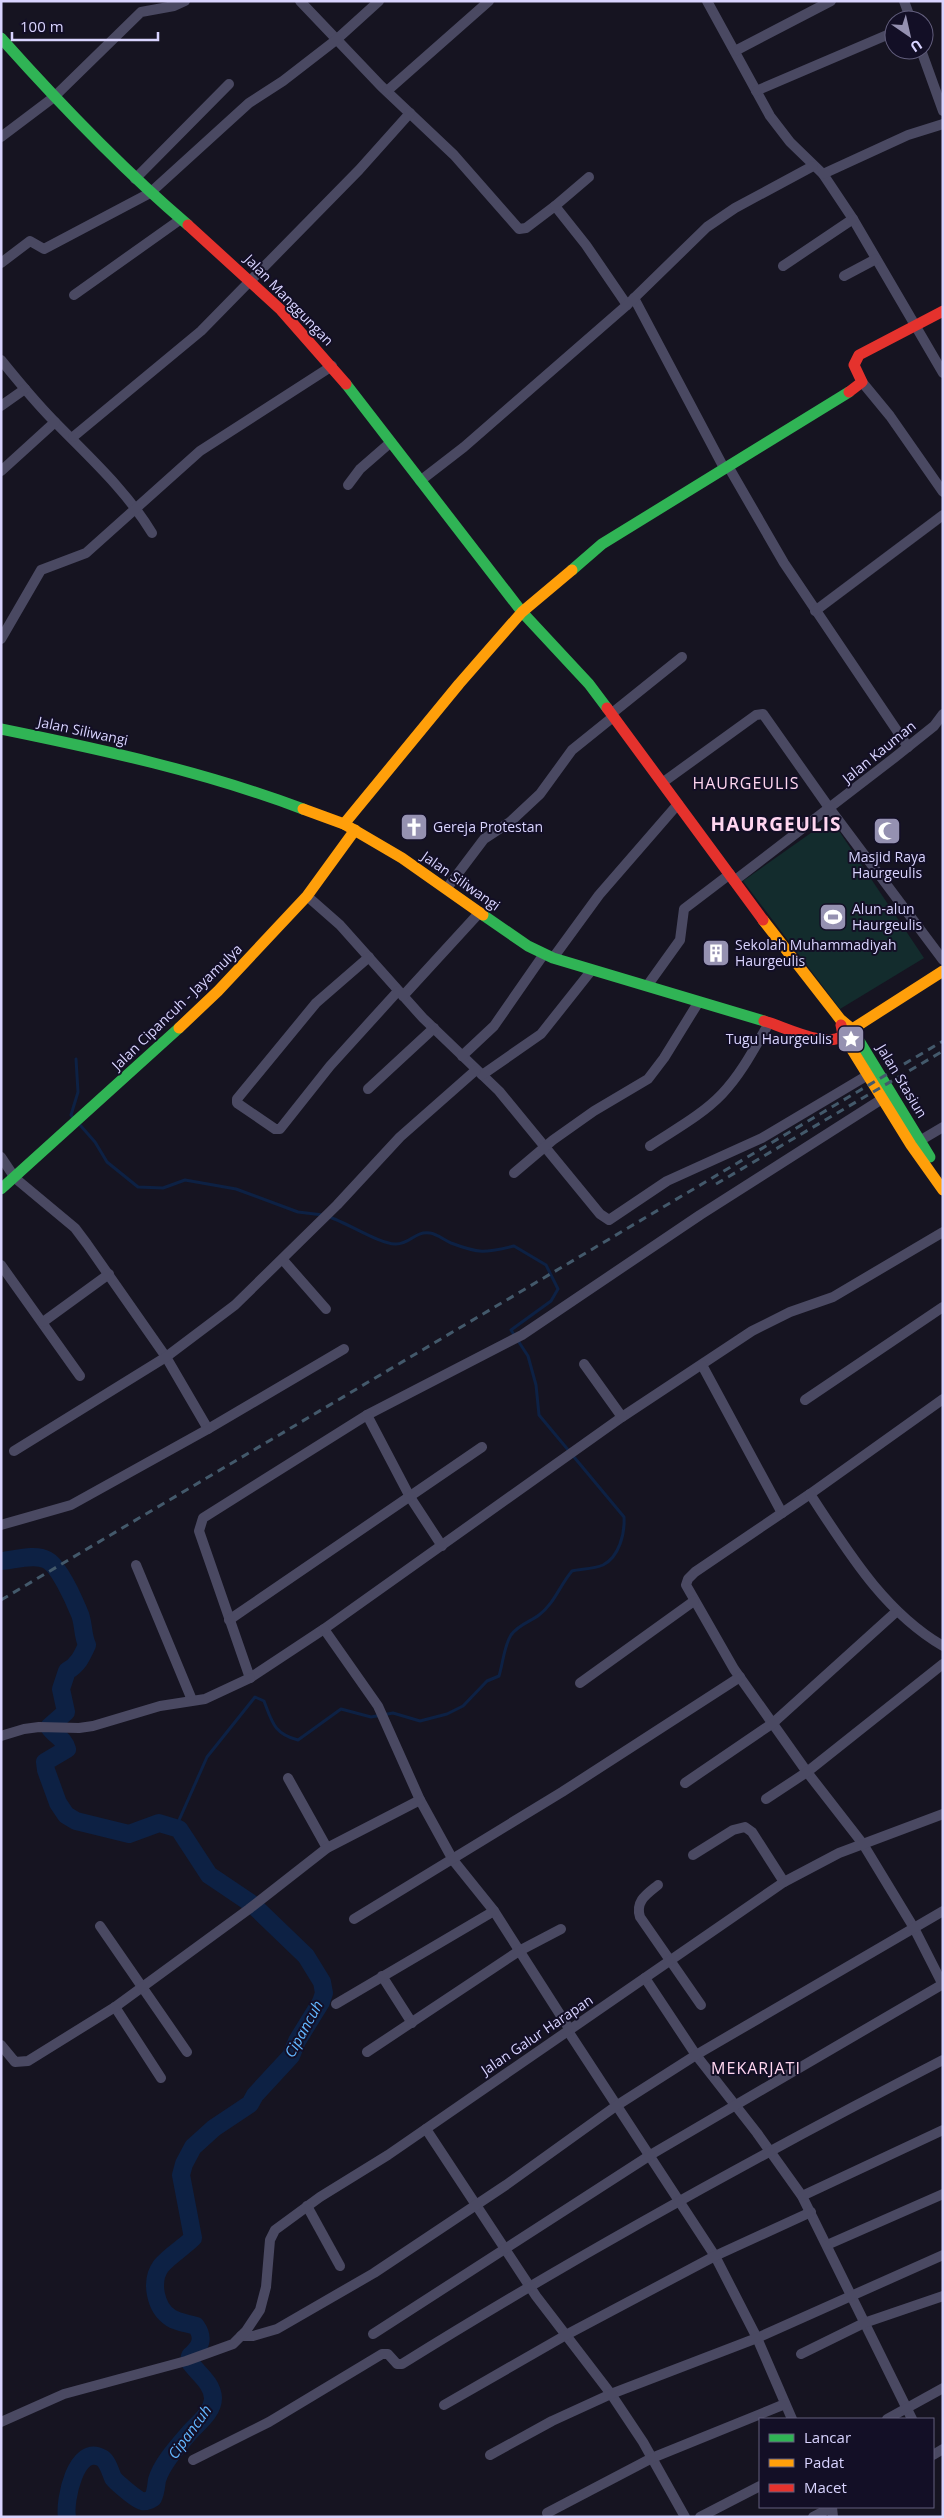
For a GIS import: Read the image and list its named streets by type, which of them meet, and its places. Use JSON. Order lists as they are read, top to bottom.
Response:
{
  "streets": {
    "street": [
      "Jalan Manggungan",
      "Jalan Siliwangi",
      "Jalan Kauman",
      "Jalan Cipancuh - Jayamulya",
      "Jalan Stasiun",
      "Jalan Galur Harapan"
    ]
  },
  "crossings": [
    ["Jalan Manggungan", "Jalan Siliwangi"],
    ["Jalan Manggungan", "Jalan Kauman"],
    ["Jalan Manggungan", "Jalan Stasiun"],
    ["Jalan Siliwangi", "Jalan Kauman"],
    ["Jalan Siliwangi", "Jalan Cipancuh - Jayamulya"],
    ["Jalan Siliwangi", "Jalan Stasiun"]
  ],
  "districts": ["HAURGEULIS", "HAURGEULIS", "MEKARJATI"],
  "water": ["Cipancuh"],
  "places": {
    "church": ["Gereja Protestan"],
    "mosque": ["Masjid Raya Haurgeulis"],
    "sports": ["Alun-alun Haurgeulis"],
    "building": ["Sekolah Muhammadiyah Haurgeulis"],
    "place": ["Tugu Haurgeulis"]
  },
  "legend": ["Lancar", "Padat", "Macet"],
  "scale_bar": "100 m",
  "north": "bottom right"
}
